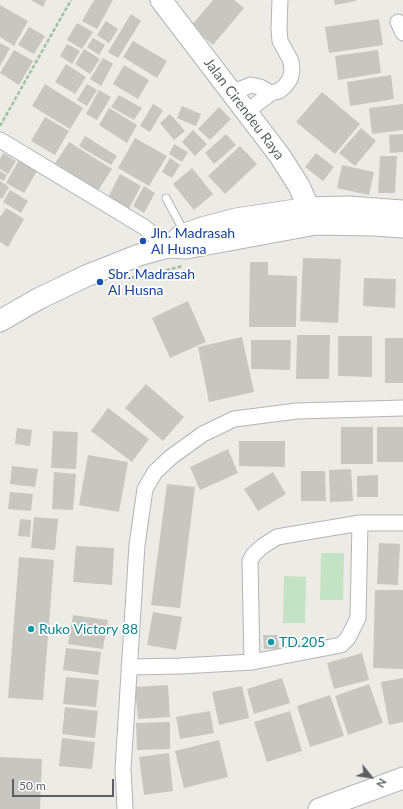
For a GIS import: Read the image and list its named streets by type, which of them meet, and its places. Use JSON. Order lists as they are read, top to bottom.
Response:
{
  "streets": {
    "main road": ["Jalan Cirendeu Raya"]
  },
  "places": [
    "Jln. Madrasah Al Husna",
    "Sbr. Madrasah Al Husna",
    "Ruko Victory 88",
    "TD.205"
  ],
  "scale_bar": "50 m",
  "north": "bottom right"
}
